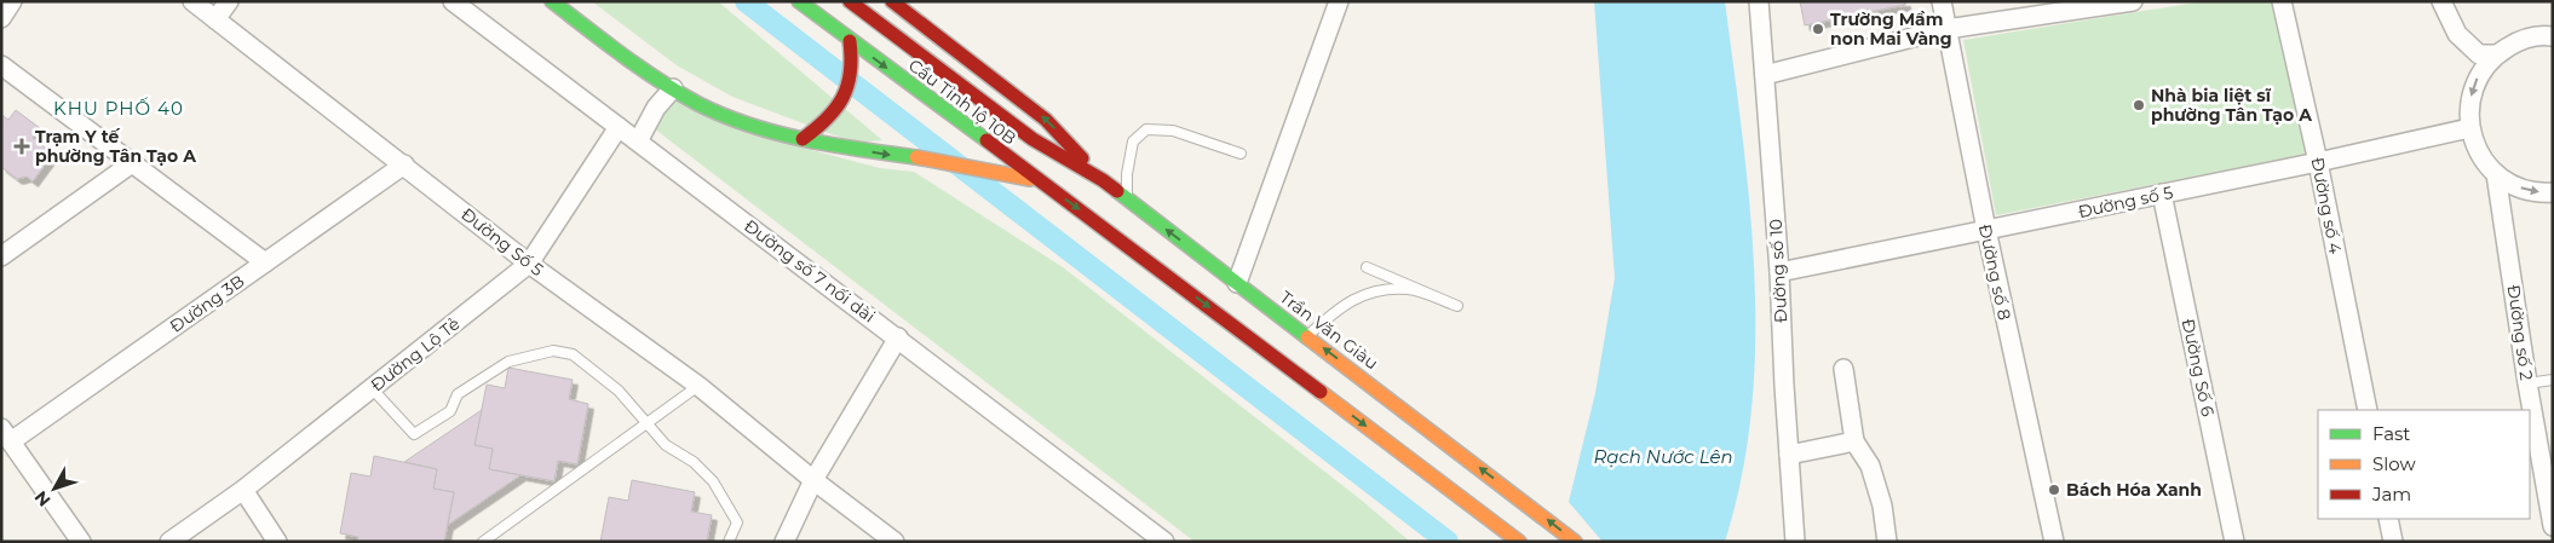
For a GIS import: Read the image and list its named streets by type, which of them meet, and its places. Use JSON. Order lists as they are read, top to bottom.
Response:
{
  "streets": {
    "main road": ["Cầu Tỉnh lộ 10B", "Trần Văn Giàu"],
    "street": [
      "Đường số 5",
      "Đường số 4",
      "Đường Số 5",
      "Đường số 7 nối dài",
      "Đường số 10",
      "Đường số 8",
      "Đường 3B",
      "Đường số 2",
      "Đường Lộ Tẻ",
      "Đường Số 6"
    ]
  },
  "crossings": [
    ["Cầu Tỉnh lộ 10B", "Trần Văn Giàu"],
    ["Đường số 5", "Đường số 4"],
    ["Đường số 5", "Đường số 10"],
    ["Đường số 5", "Đường số 8"],
    ["Đường số 5", "Đường Số 6"],
    ["Đường Số 5", "Đường 3B"],
    ["Đường Số 5", "Đường Lộ Tẻ"],
    ["Đường số 7 nối dài", "Đường Lộ Tẻ"]
  ],
  "one_way": ["Trần Văn Giàu"],
  "districts": ["KHU PHỐ 40"],
  "water": ["Rạch Nước Lên"],
  "places": {
    "other": ["Trường Mầm non Mai Vàng", "Nhà bia liệt sĩ phường Tân Tạo A", "Bách Hóa Xanh"],
    "health": ["Trạm Y tế phường Tân Tạo A"]
  },
  "legend": ["Fast", "Slow", "Jam"],
  "north": "bottom left"
}
